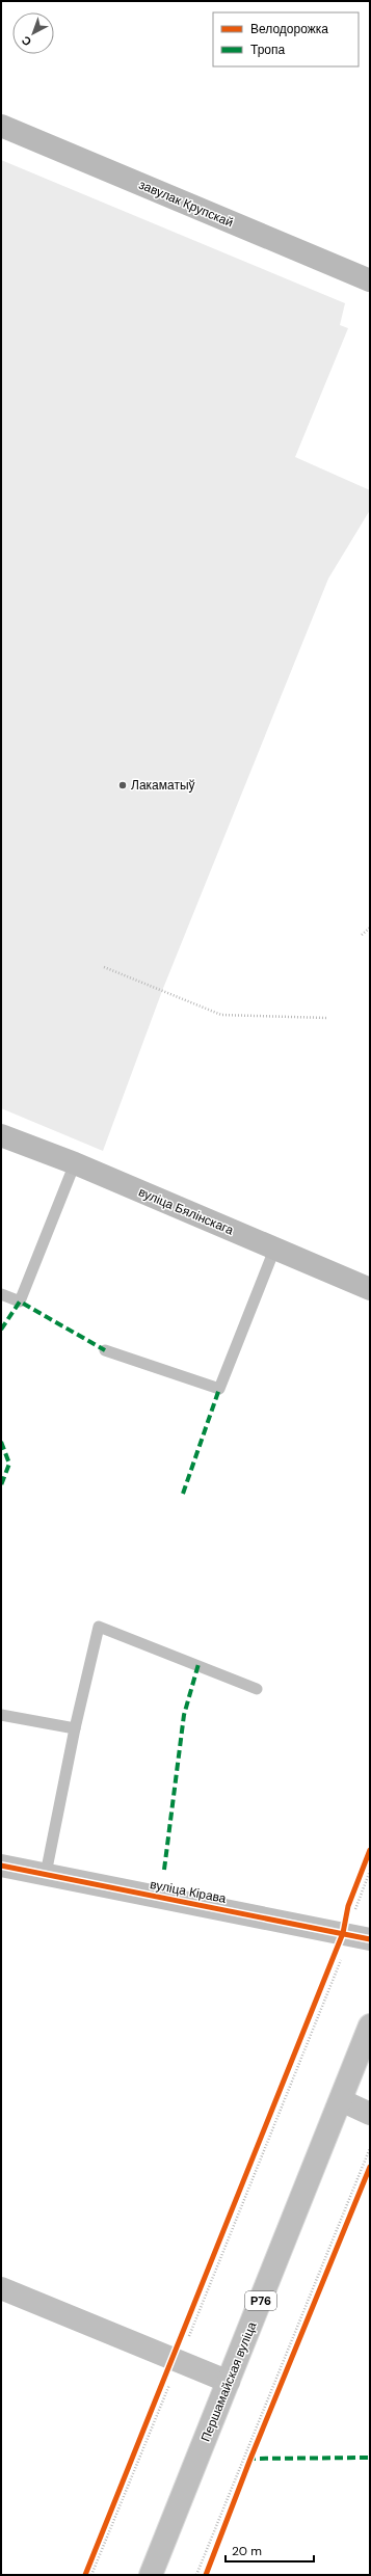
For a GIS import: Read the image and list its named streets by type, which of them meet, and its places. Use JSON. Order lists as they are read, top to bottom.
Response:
{
  "streets": {
    "main road": ["завулак Крупскай", "вуліца Бялінскага"],
    "street": ["вуліца Кірава", "Р76", "Першамайская вуліца"]
  },
  "places": ["Лакаматыў"],
  "legend": ["Велодорожка", "Тропа"],
  "scale_bar": "20 m",
  "north": "bottom left"
}
